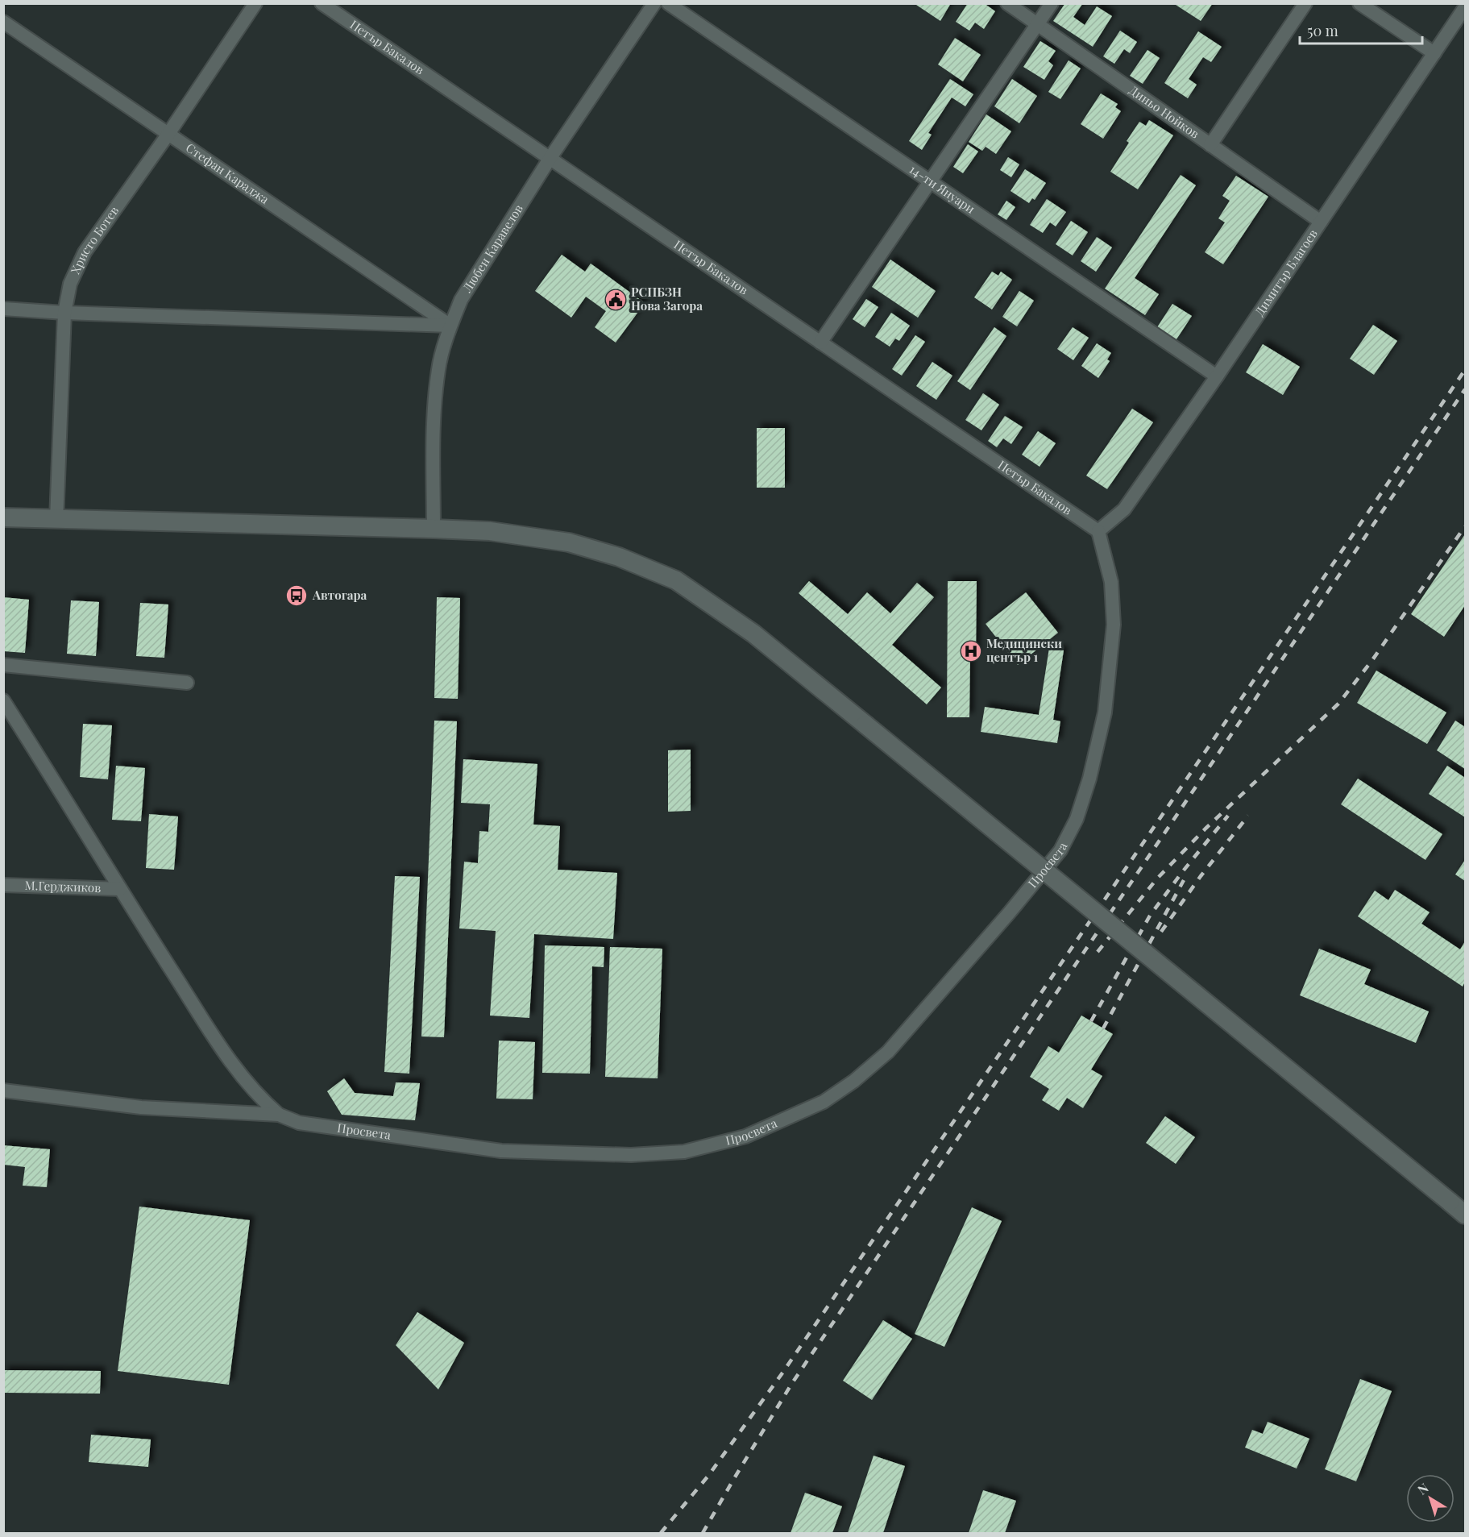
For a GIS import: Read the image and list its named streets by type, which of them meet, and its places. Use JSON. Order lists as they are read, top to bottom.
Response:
{
  "streets": {
    "street": [
      "Петър Бакалов",
      "Диньо Нойков",
      "Стефан Караджа",
      "14-ти Януари",
      "Христо Ботев",
      "Любен Каравелов",
      "Димитър Благоев",
      "Просвета",
      "М.Герджиков"
    ]
  },
  "crossings": [
    ["Петър Бакалов", "Любен Каравелов"],
    ["Петър Бакалов", "Димитър Благоев"],
    ["Петър Бакалов", "Просвета"],
    ["Диньо Нойков", "Димитър Благоев"],
    ["Стефан Караджа", "Христо Ботев"],
    ["Стефан Караджа", "Любен Каравелов"],
    ["14-ти Януари", "Димитър Благоев"],
    ["Димитър Благоев", "Просвета"]
  ],
  "places": {
    "public building": ["РСПБЗН Нова Загора"],
    "bus stop": ["Автогара"],
    "hospital": ["Медицински център 1"]
  },
  "scale_bar": "50 m",
  "north": "top left"
}
